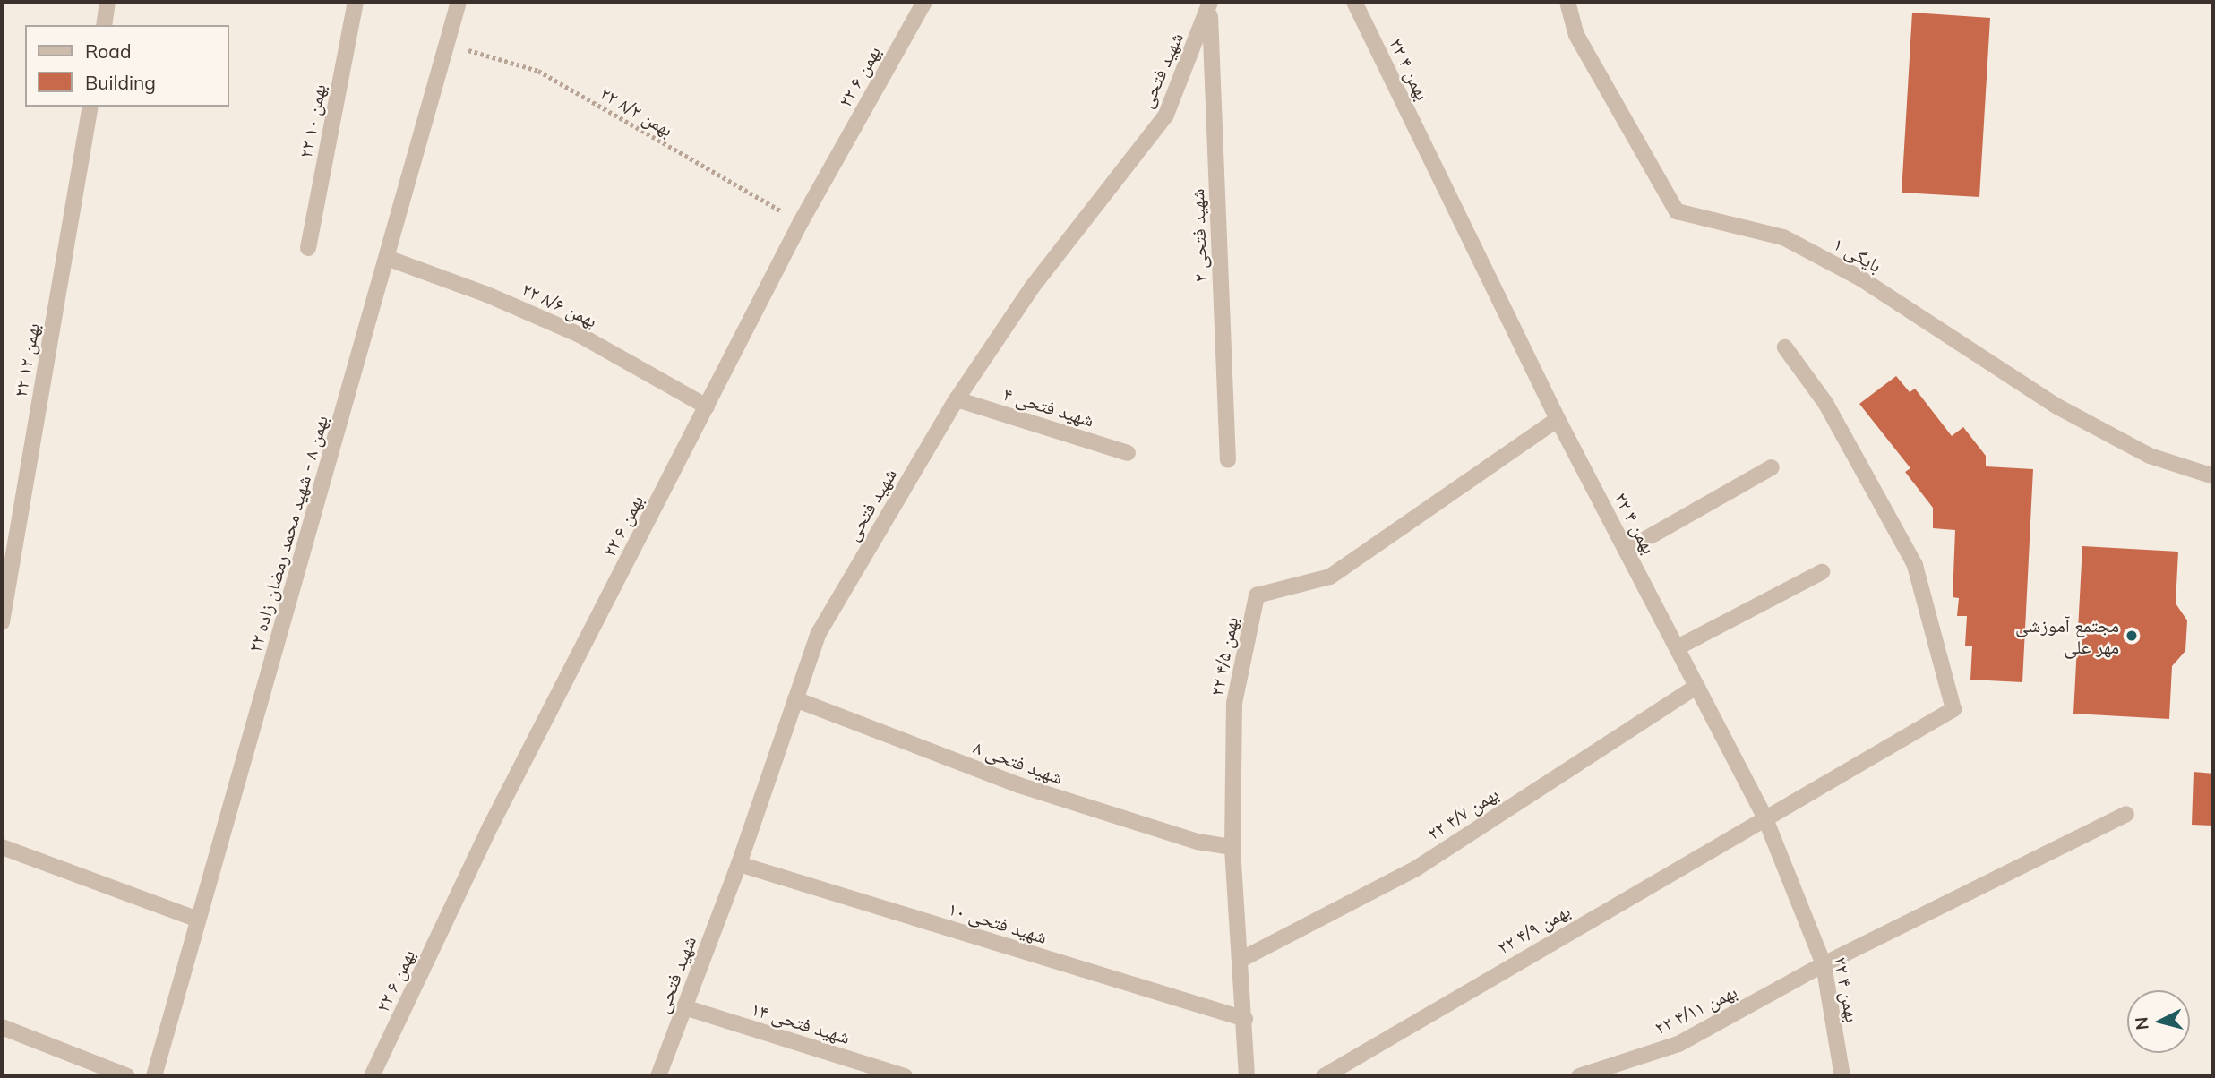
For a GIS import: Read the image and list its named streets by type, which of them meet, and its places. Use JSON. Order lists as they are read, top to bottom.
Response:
{
  "streets": {
    "street": [
      "۲۲ بهمن ۴",
      "شهید فتحی",
      "۲۲ بهمن ۶",
      "۲۲ بهمن ۱۰",
      "شهید فتحی ۲",
      "بایگی ۱",
      "۲۲ بهمن ۸/۶",
      "۲۲ بهمن ۱۲",
      "شهید فتحی ۴",
      "۲۲ بهمن ۸ - شهید محمد رمضان زاده",
      "۲۲ بهمن ۴/۵",
      "شهید فتحی ۸",
      "۲۲ بهمن ۴/۷",
      "شهید فتحی ۱۰",
      "۲۲ بهمن ۴/۹",
      "۲۲ بهمن ۴/۱۱",
      "شهید فتحی ۱۴"
    ],
    "path": ["۲۲ بهمن ۸/۲"]
  },
  "crossings": [
    ["۲۲ بهمن ۴", "۲۲ بهمن ۴/۵"],
    ["۲۲ بهمن ۴", "۲۲ بهمن ۴/۷"],
    ["۲۲ بهمن ۴", "۲۲ بهمن ۴/۹"],
    ["۲۲ بهمن ۴", "۲۲ بهمن ۴/۱۱"],
    ["شهید فتحی", "شهید فتحی ۲"],
    ["شهید فتحی", "شهید فتحی ۴"],
    ["شهید فتحی", "شهید فتحی ۸"],
    ["شهید فتحی", "شهید فتحی ۱۰"],
    ["شهید فتحی", "شهید فتحی ۱۴"],
    ["۲۲ بهمن ۶", "۲۲ بهمن ۸/۲"],
    ["۲۲ بهمن ۶", "۲۲ بهمن ۸/۶"],
    ["۲۲ بهمن ۸/۲", "۲۲ بهمن ۸ - شهید محمد رمضان زاده"],
    ["۲۲ بهمن ۸/۶", "۲۲ بهمن ۸ - شهید محمد رمضان زاده"],
    ["۲۲ بهمن ۴/۵", "شهید فتحی ۸"],
    ["۲۲ بهمن ۴/۵", "۲۲ بهمن ۴/۷"],
    ["۲۲ بهمن ۴/۵", "شهید فتحی ۱۰"]
  ],
  "places": ["مجتمع آموزشی مهر علی"],
  "legend": ["Road", "Building"],
  "north": "left"
}
